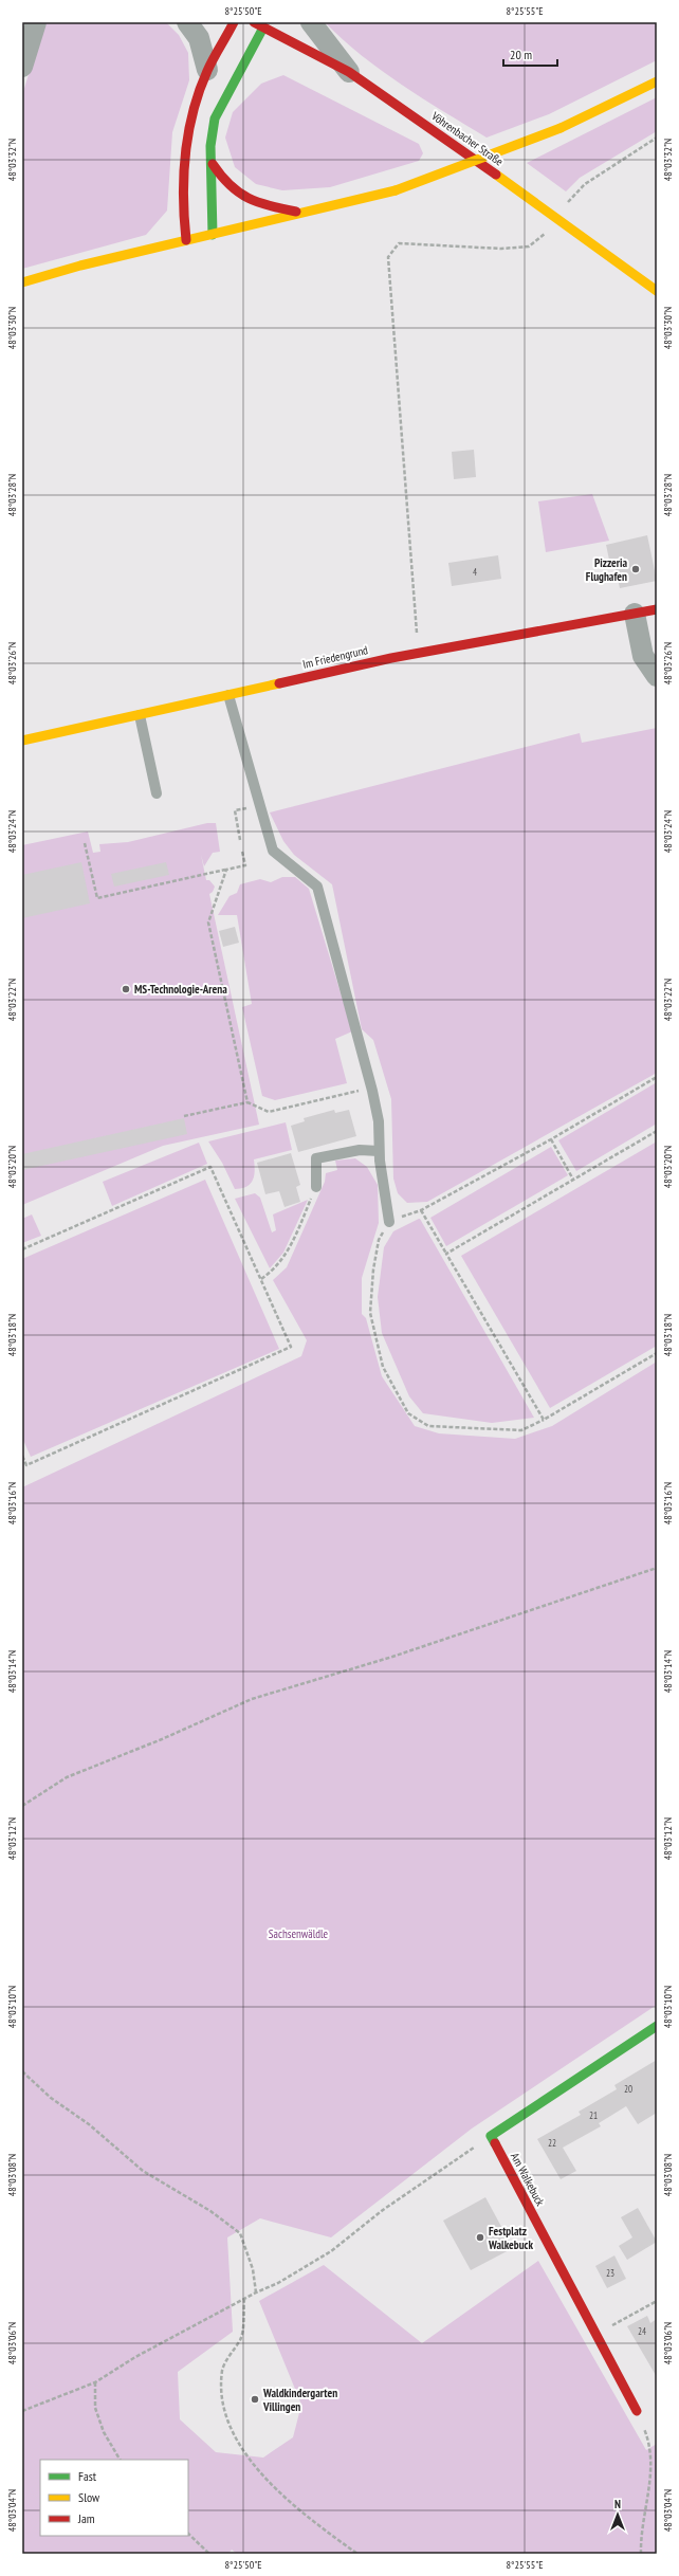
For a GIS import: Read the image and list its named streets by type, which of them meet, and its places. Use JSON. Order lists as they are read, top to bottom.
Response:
{
  "streets": {
    "street": ["Vöhrenbacher Straße", "Im Friedengrund", "Am Walkebuck"]
  },
  "parks": ["Sachsenwäldle"],
  "places": [
    "Pizzeria Flughafen",
    "MS-Technologie-Arena",
    "Festplatz Walkebuck",
    "Waldkindergarten Villingen"
  ],
  "house_numbers": [
    "4",
    "20",
    "21",
    "22",
    "23",
    "24"
  ],
  "legend": ["Fast", "Slow", "Jam"],
  "scale_bar": "20 m",
  "north": "top",
  "coordinates": [
    "8°25'50\"E",
    "8°25'55\"E",
    "48°03'32\"N",
    "48°03'30\"N",
    "48°03'28\"N",
    "48°03'26\"N",
    "48°03'24\"N",
    "48°03'22\"N",
    "48°03'20\"N",
    "48°03'18\"N",
    "48°03'16\"N",
    "48°03'14\"N",
    "48°03'12\"N",
    "48°03'10\"N",
    "48°03'08\"N",
    "48°03'06\"N",
    "48°03'04\"N"
  ]
}
